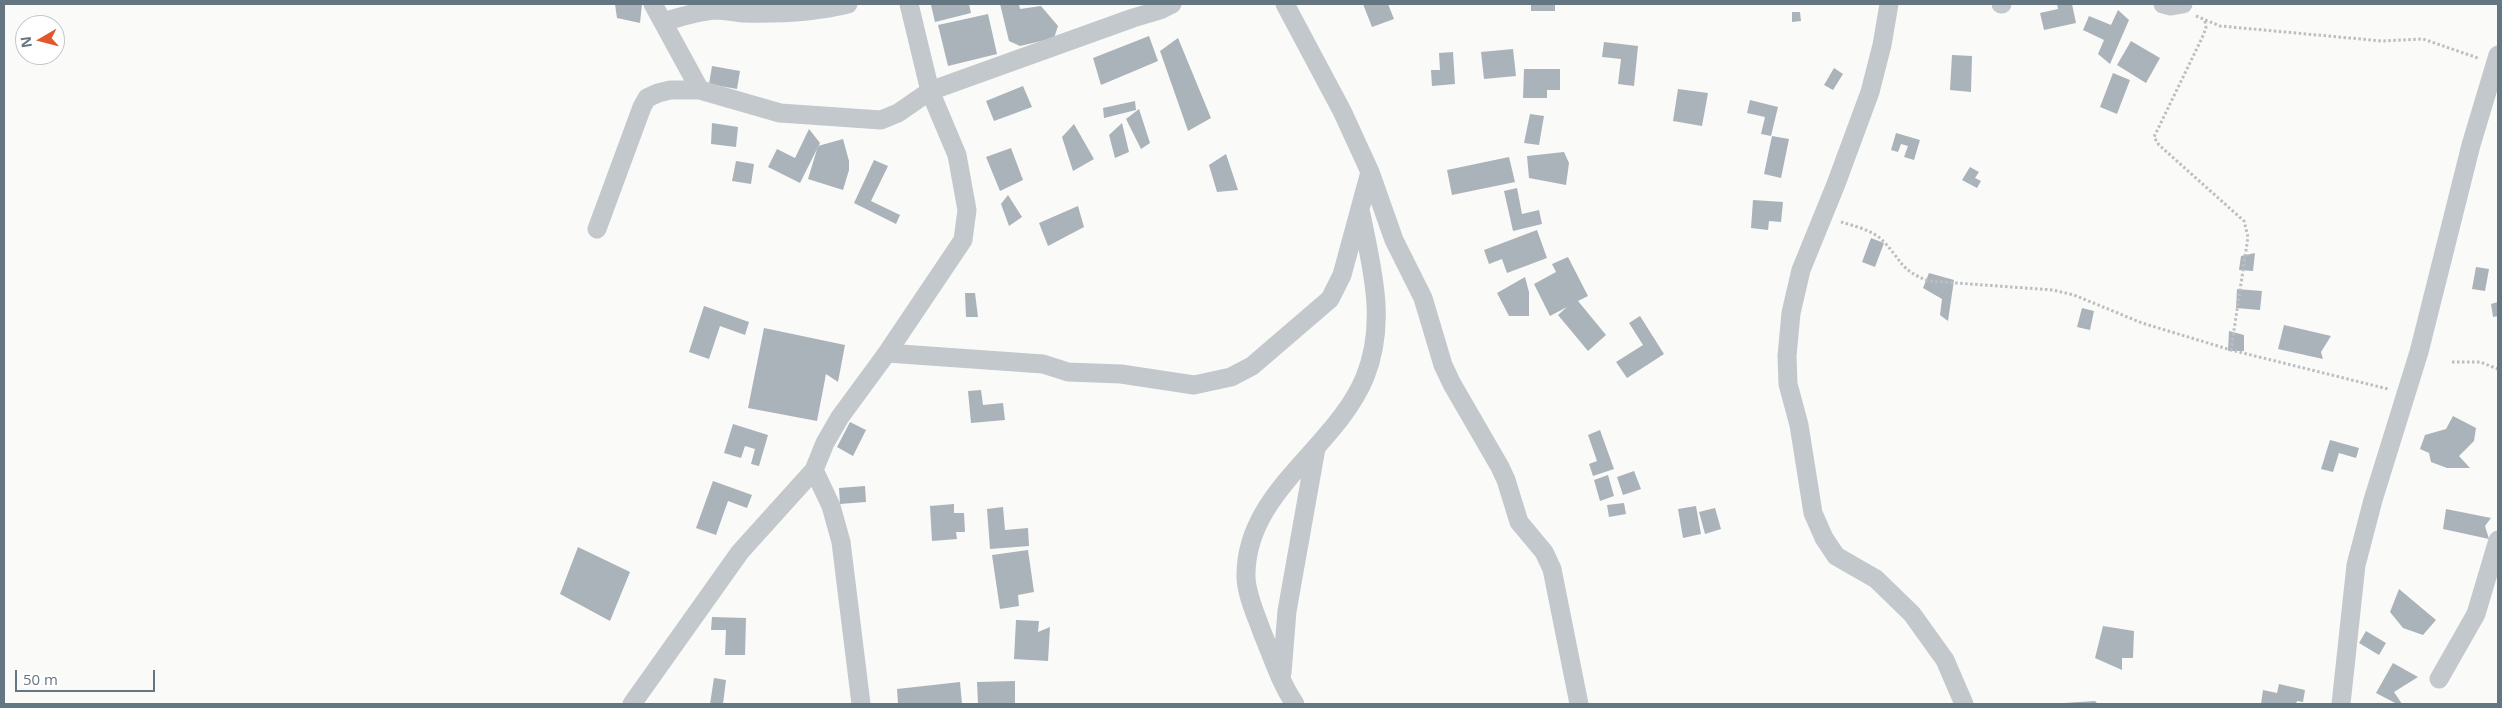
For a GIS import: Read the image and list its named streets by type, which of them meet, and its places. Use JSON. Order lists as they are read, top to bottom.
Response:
{
  "scale_bar": "50 m",
  "north": "left"
}
